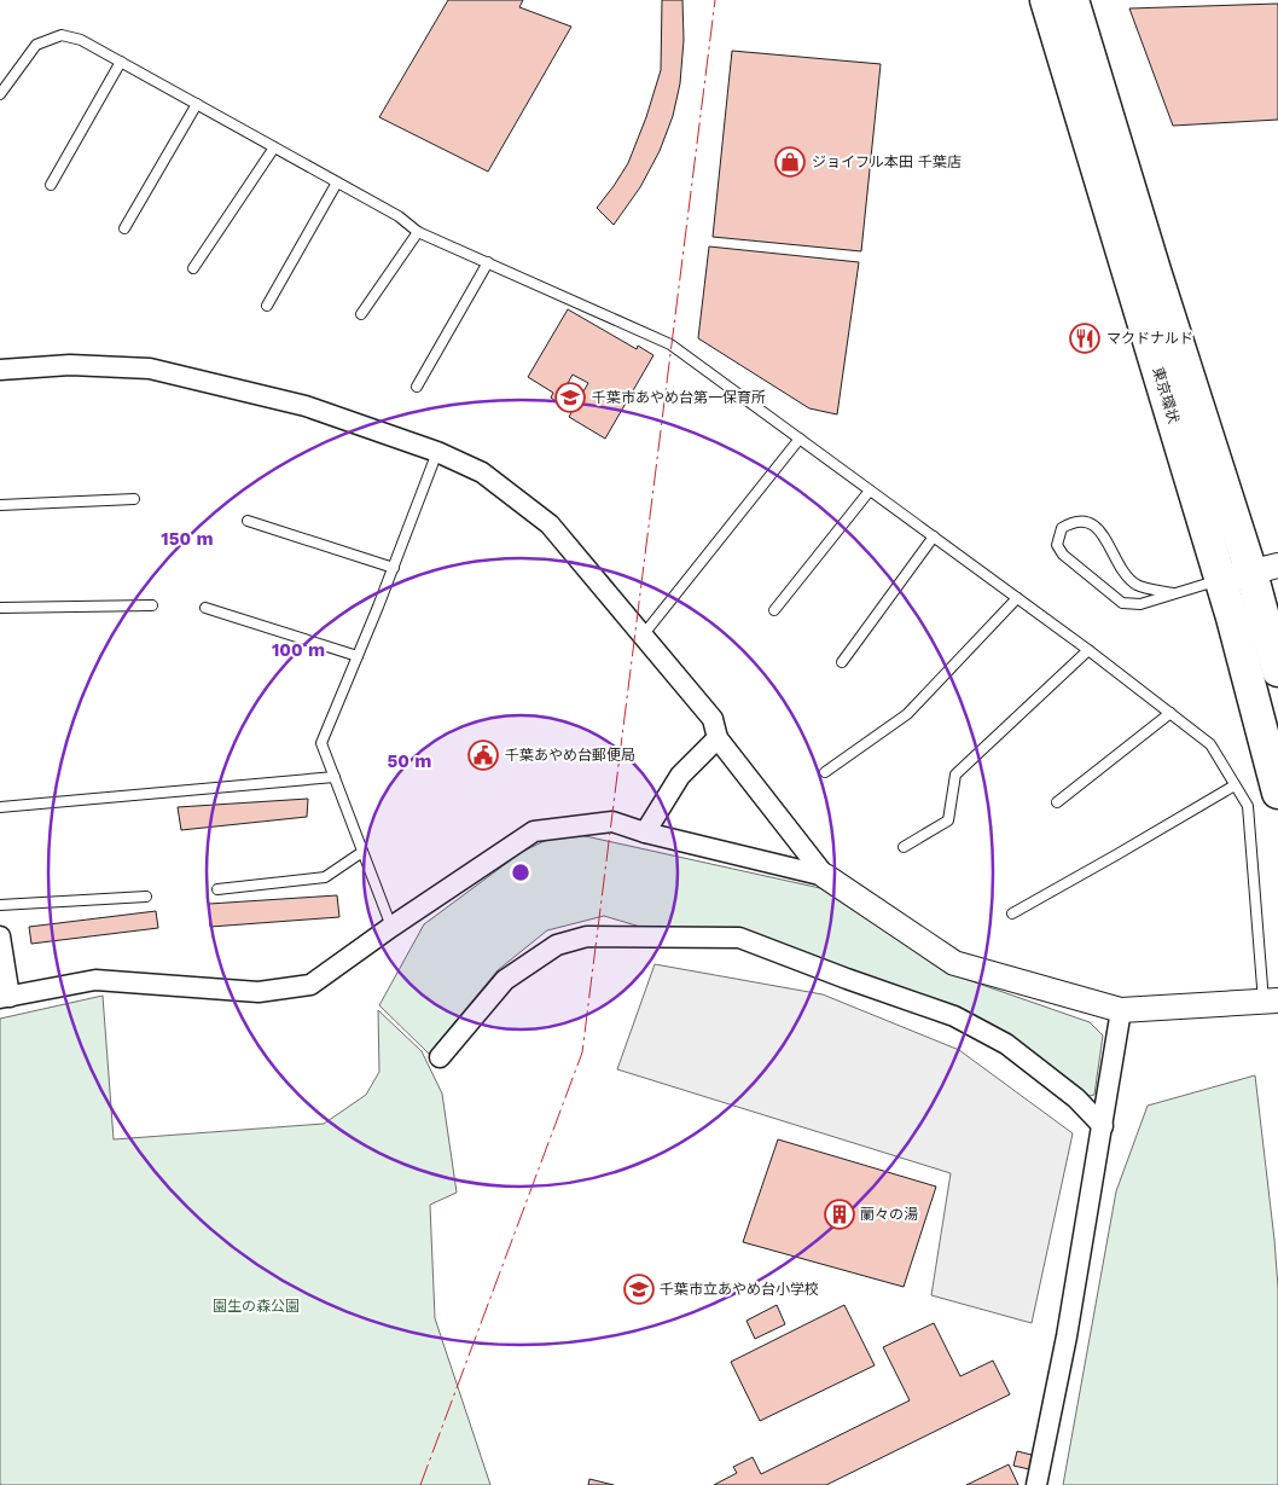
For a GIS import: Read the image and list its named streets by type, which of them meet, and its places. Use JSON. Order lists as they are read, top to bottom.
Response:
{
  "streets": {
    "highway": ["東京環状"]
  },
  "parks": ["園生の森公園"],
  "places": {
    "shop": ["ジョイフル本田 千葉店"],
    "restaurant": ["マクドナルド"],
    "school or university": ["千葉市あやめ台第一保育所", "千葉市立あやめ台小学校"],
    "public building": ["千葉あやめ台郵便局"],
    "building": ["蘭々の湯"]
  },
  "rings": ["150 m", "100 m", "50 m"]
}
